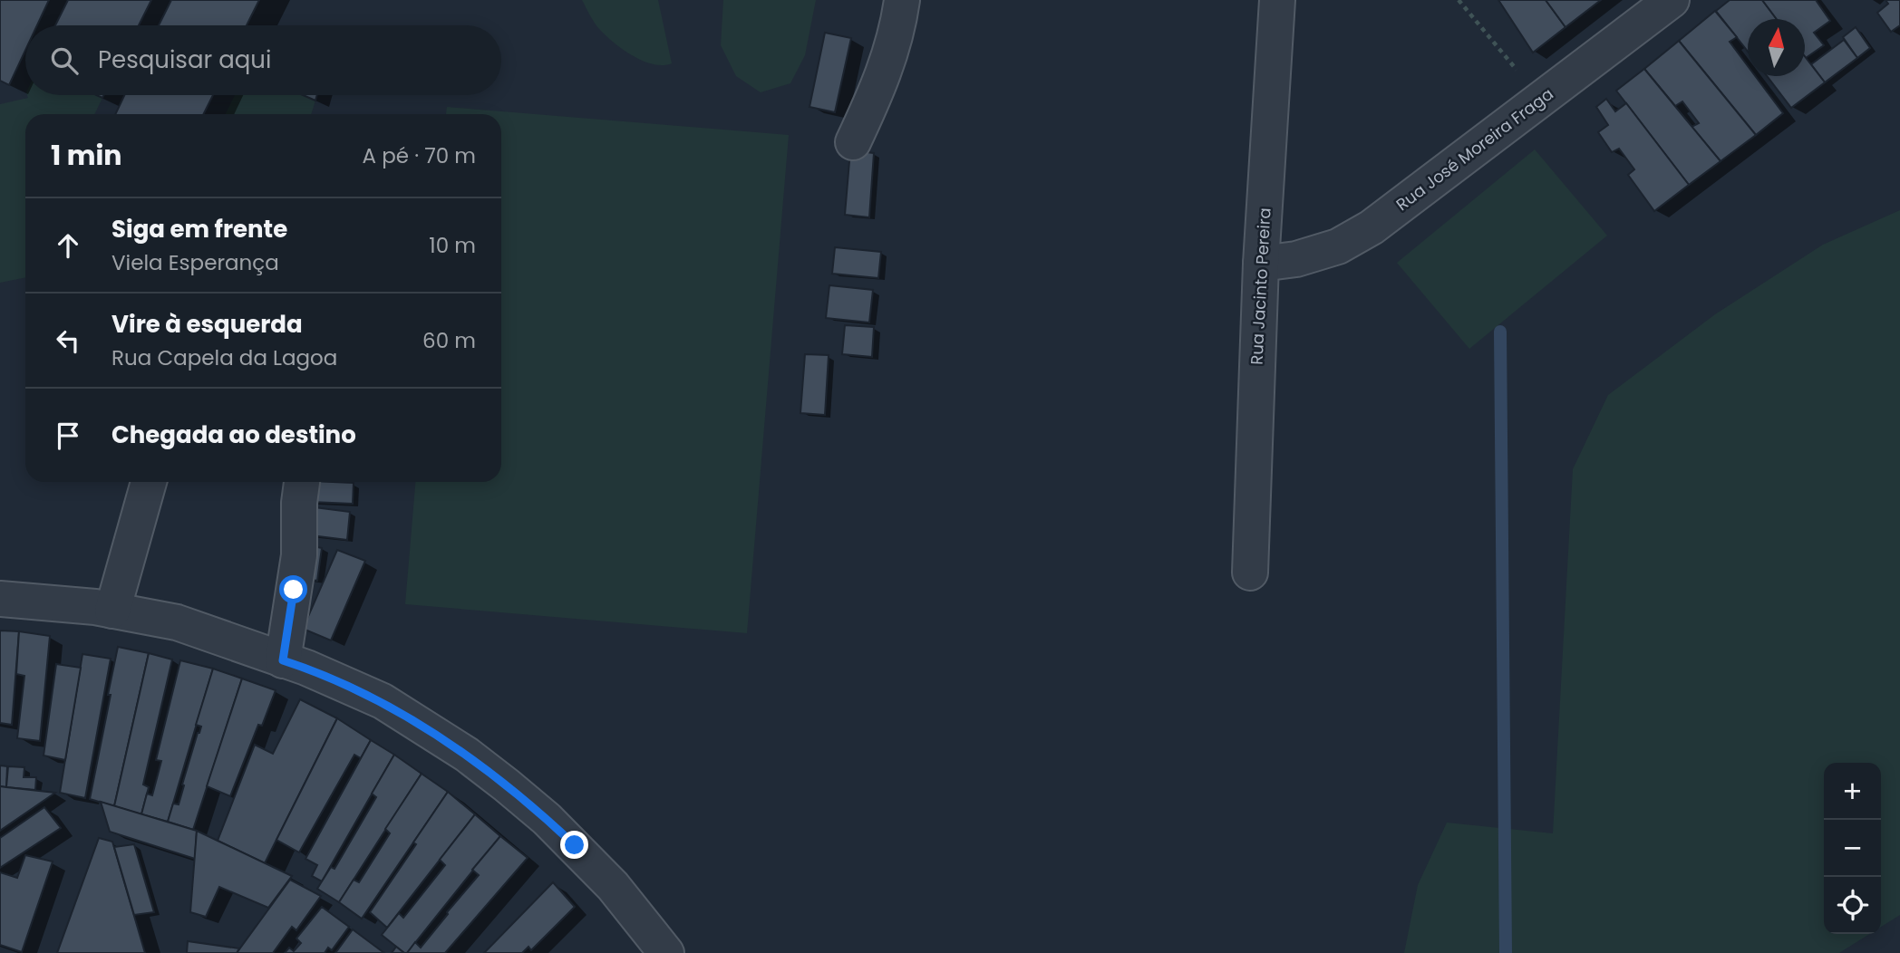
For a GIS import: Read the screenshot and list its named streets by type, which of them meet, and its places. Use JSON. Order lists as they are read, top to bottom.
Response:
{
  "streets": {
    "street": ["Rua José Moreira Fraga", "Rua Jacinto Pereira"]
  },
  "crossings": [
    ["Rua José Moreira Fraga", "Rua Jacinto Pereira"]
  ],
  "north": "top",
  "page": {
    "search": "Pesquisar aqui",
    "heading": ["1 min", "A pé · 70 m"],
    "list": [
      ["Siga em frente", "Viela Esperança", "10 m"],
      ["Vire à esquerda", "Rua Capela da Lagoa", "60 m"],
      "Chegada ao destino"
    ],
    "map_buttons": ["+", "−"]
  }
}
